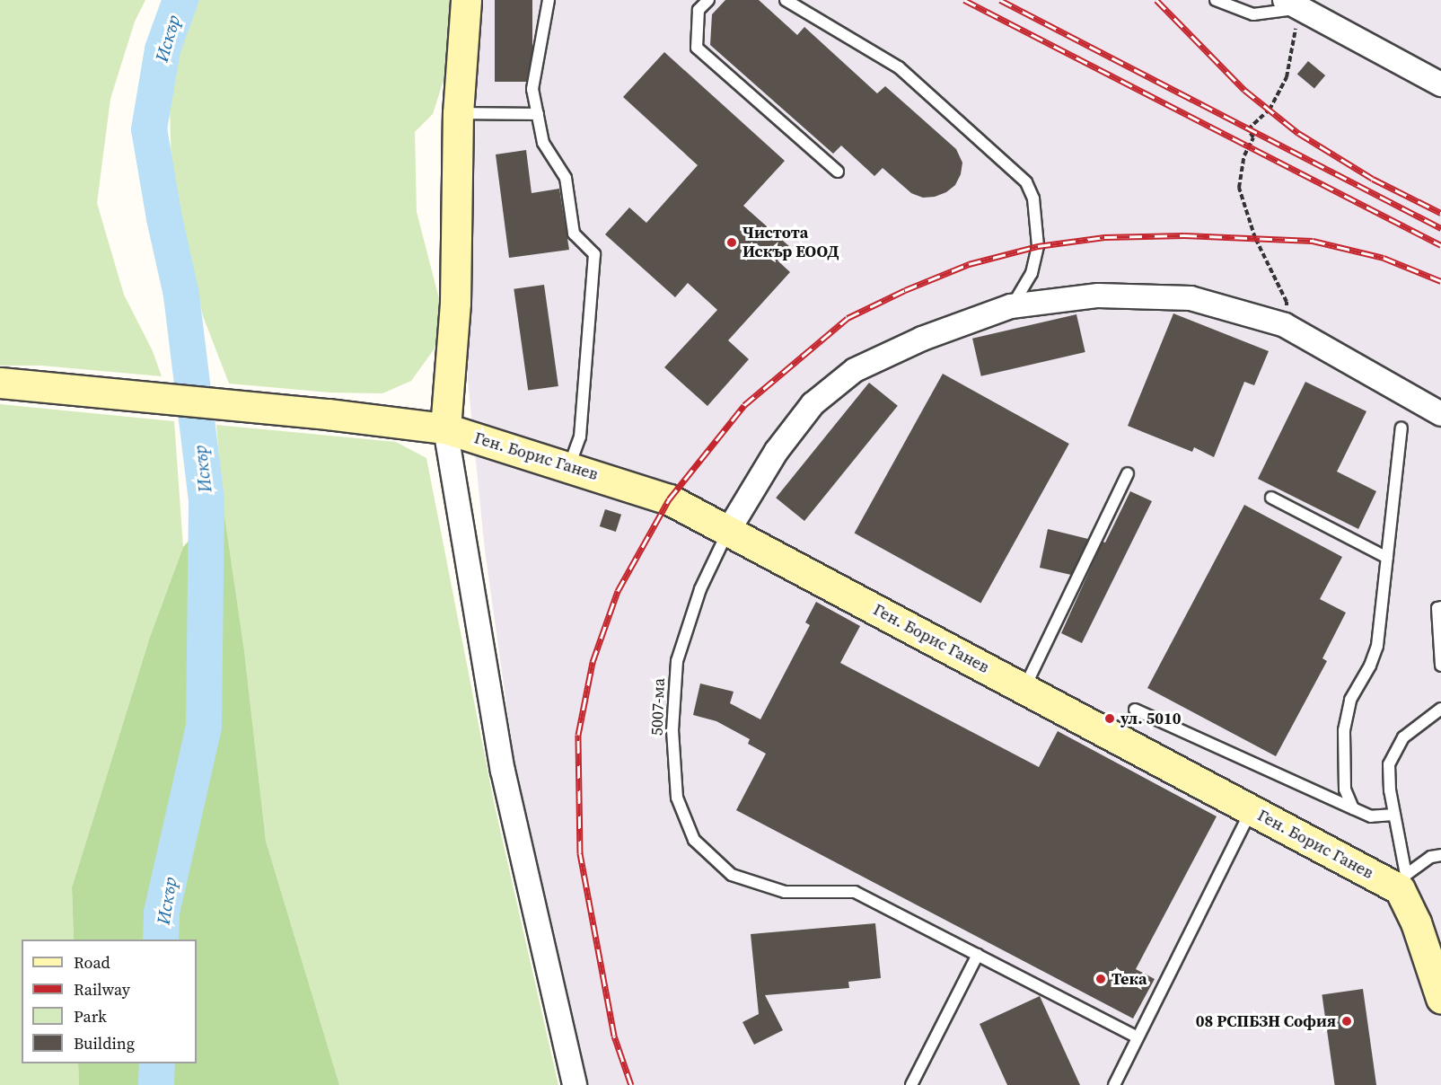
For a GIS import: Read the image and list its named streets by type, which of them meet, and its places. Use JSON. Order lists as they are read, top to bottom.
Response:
{
  "streets": {
    "street": ["Ген. Борис Ганев"],
    "lane": ["5007-ма"]
  },
  "crossings": [
    ["Ген. Борис Ганев", "5007-ма"]
  ],
  "water": ["Искър"],
  "places": [
    "Чистота Искър ЕООД",
    "ул. 5010",
    "Тека",
    "08 РСПБЗН София"
  ],
  "legend": [
    "Road",
    "Railway",
    "Park",
    "Building"
  ]
}
